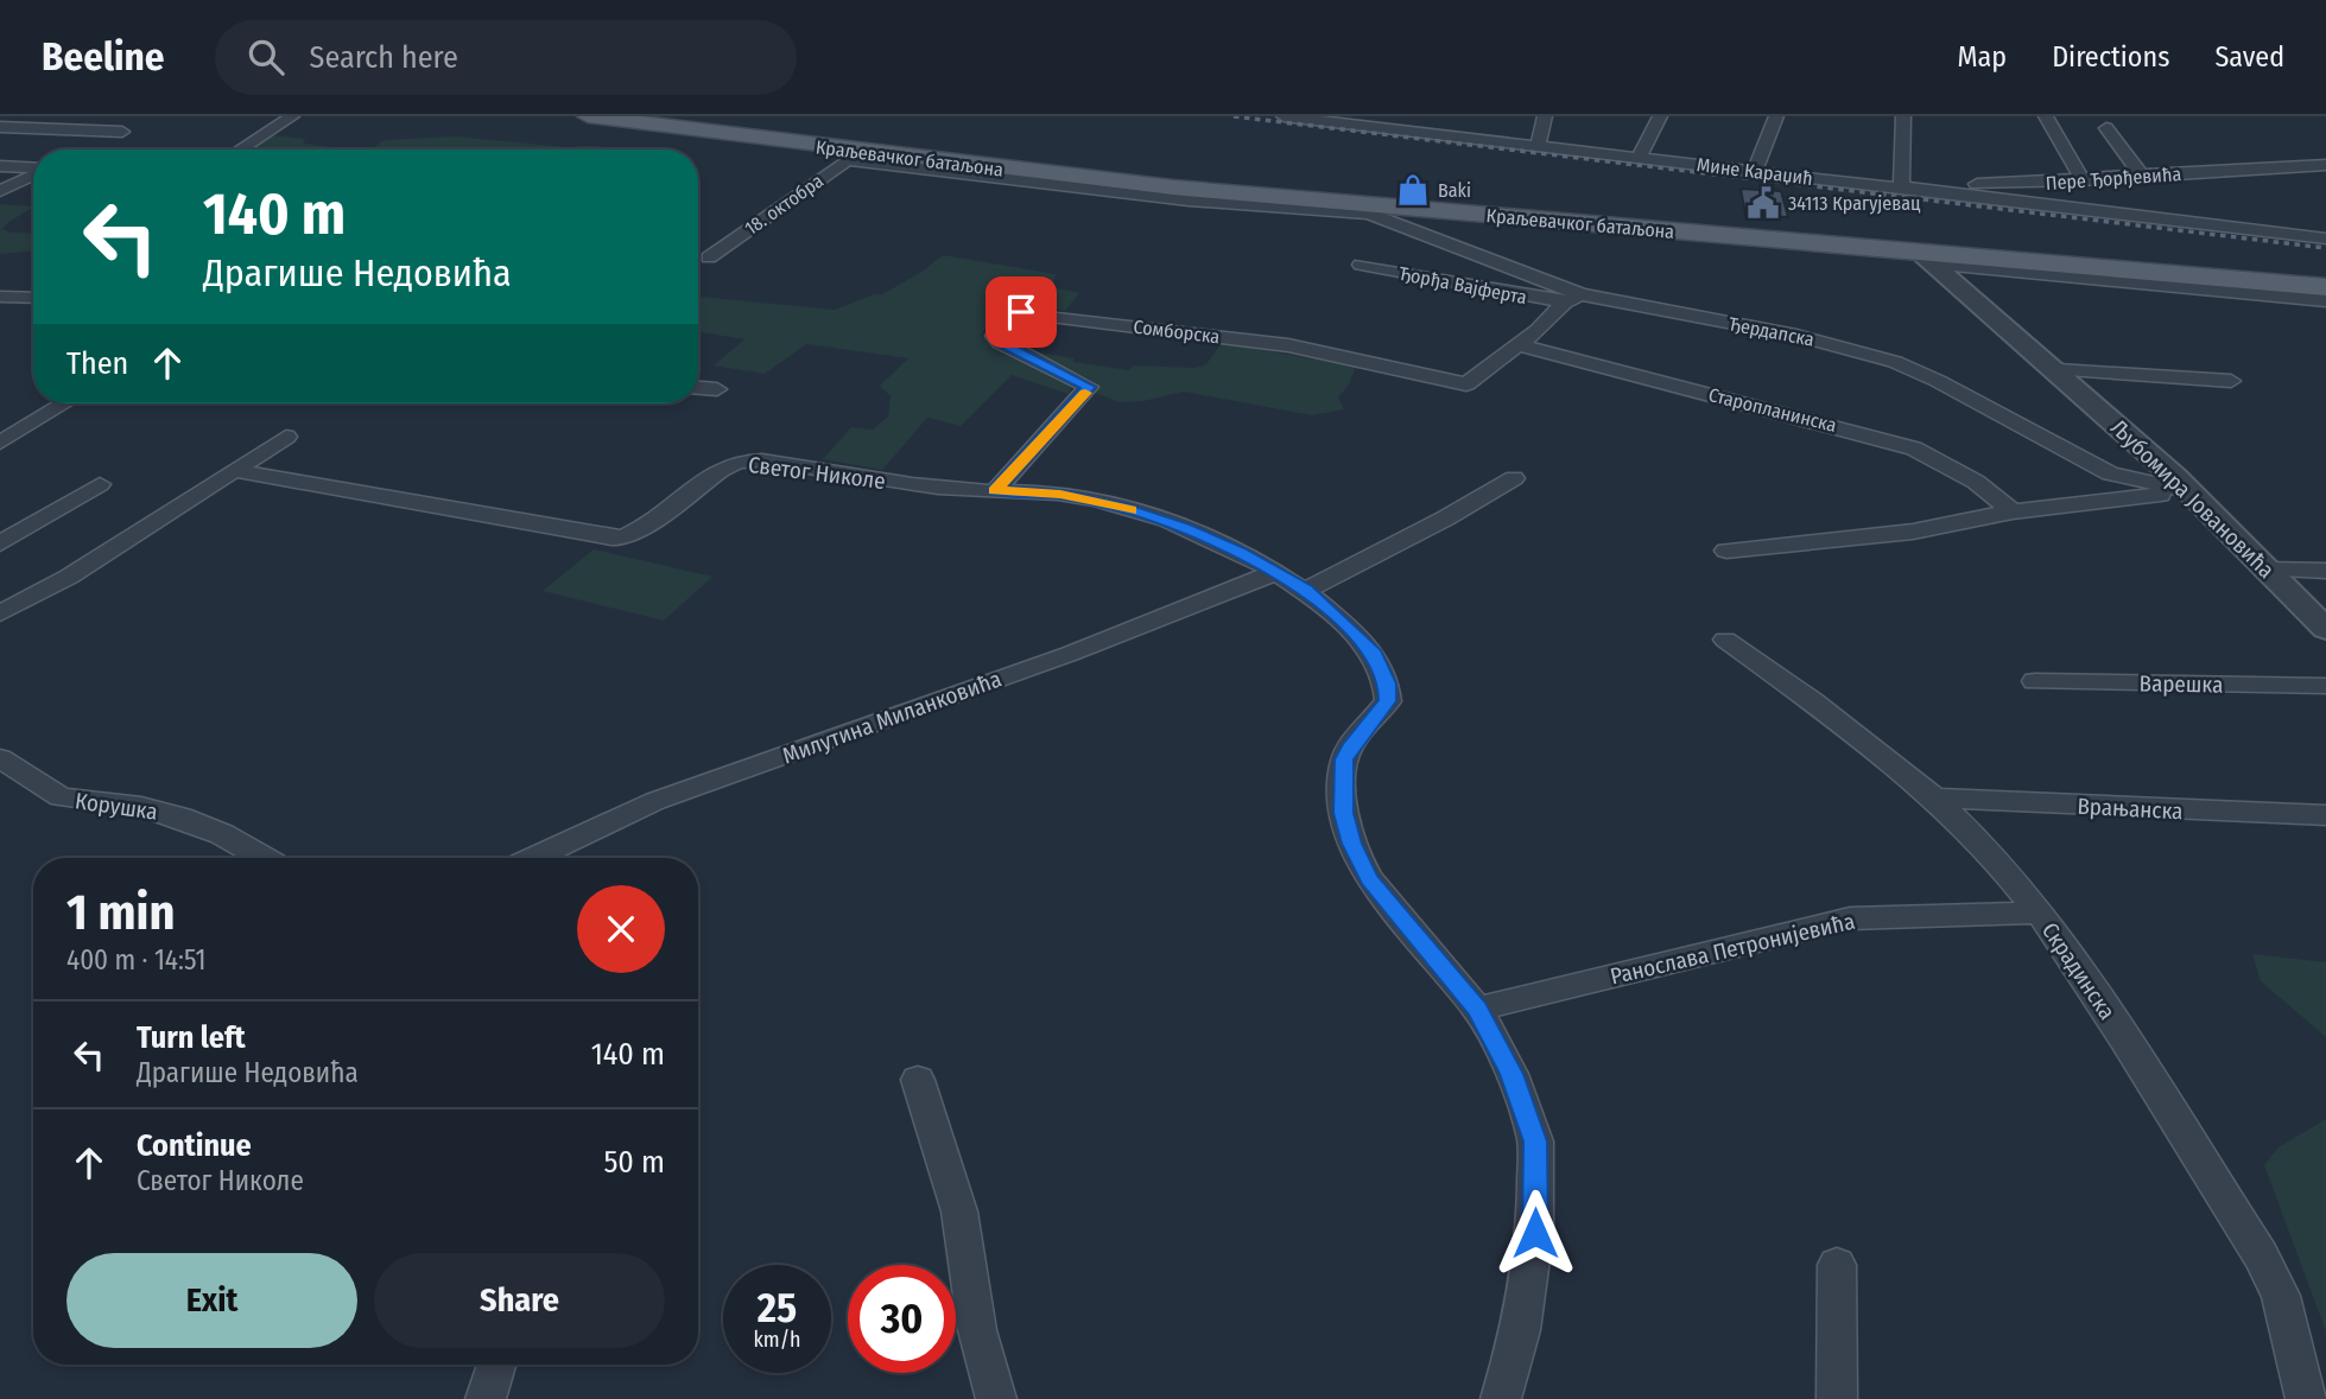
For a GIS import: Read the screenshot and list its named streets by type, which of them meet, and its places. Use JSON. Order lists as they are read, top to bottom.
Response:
{
  "streets": {
    "main road": ["Краљевачког батаљона"],
    "street": [
      "Мине Караџић",
      "Пере Ђорђевића",
      "18. октобра",
      "Ђорђа Вајферта",
      "Сомборска",
      "Ђердапска",
      "Старопланинска",
      "Светог Николе",
      "Љубомира Јовановића",
      "Варешка",
      "Милутина Миланковића",
      "Корушка",
      "Врањанска",
      "Ранослава Петронијевића",
      "Скрадинска"
    ]
  },
  "crossings": [
    ["Краљевачког батаљона", "18. октобра"],
    ["Краљевачког батаљона", "Ђердапска"],
    ["Краљевачког батаљона", "Љубомира Јовановића"],
    ["Мине Караџић", "Пере Ђорђевића"],
    ["Ђорђа Вајферта", "Сомборска"],
    ["Ђорђа Вајферта", "Ђердапска"],
    ["Сомборска", "Ђердапска"],
    ["Сомборска", "Старопланинска"],
    ["Сомборска", "Светог Николе"],
    ["Ђердапска", "Љубомира Јовановића"],
    ["Светог Николе", "Милутина Миланковића"],
    ["Светог Николе", "Ранослава Петронијевића"],
    ["Врањанска", "Скрадинска"],
    ["Ранослава Петронијевића", "Скрадинска"]
  ],
  "places": {
    "shop": ["Baki"],
    "public building": ["34113 Крагујевац"]
  },
  "page": {
    "header": "Beeline",
    "search": "Search here",
    "nav": ["Map", "Directions", "Saved"],
    "turn": ["140 m", "Драгише Недовића"],
    "then": "Then",
    "heading": ["1 min", "400 m · 14:51"],
    "list": [
      {
        "name": "Turn left",
        "note": "Драгише Недовића",
        "value": "140 m"
      },
      {
        "name": "Continue",
        "note": "Светог Николе",
        "value": "50 m"
      }
    ],
    "buttons": ["Exit", "Share"],
    "speed": "25 km/h",
    "limit": "30"
  }
}
